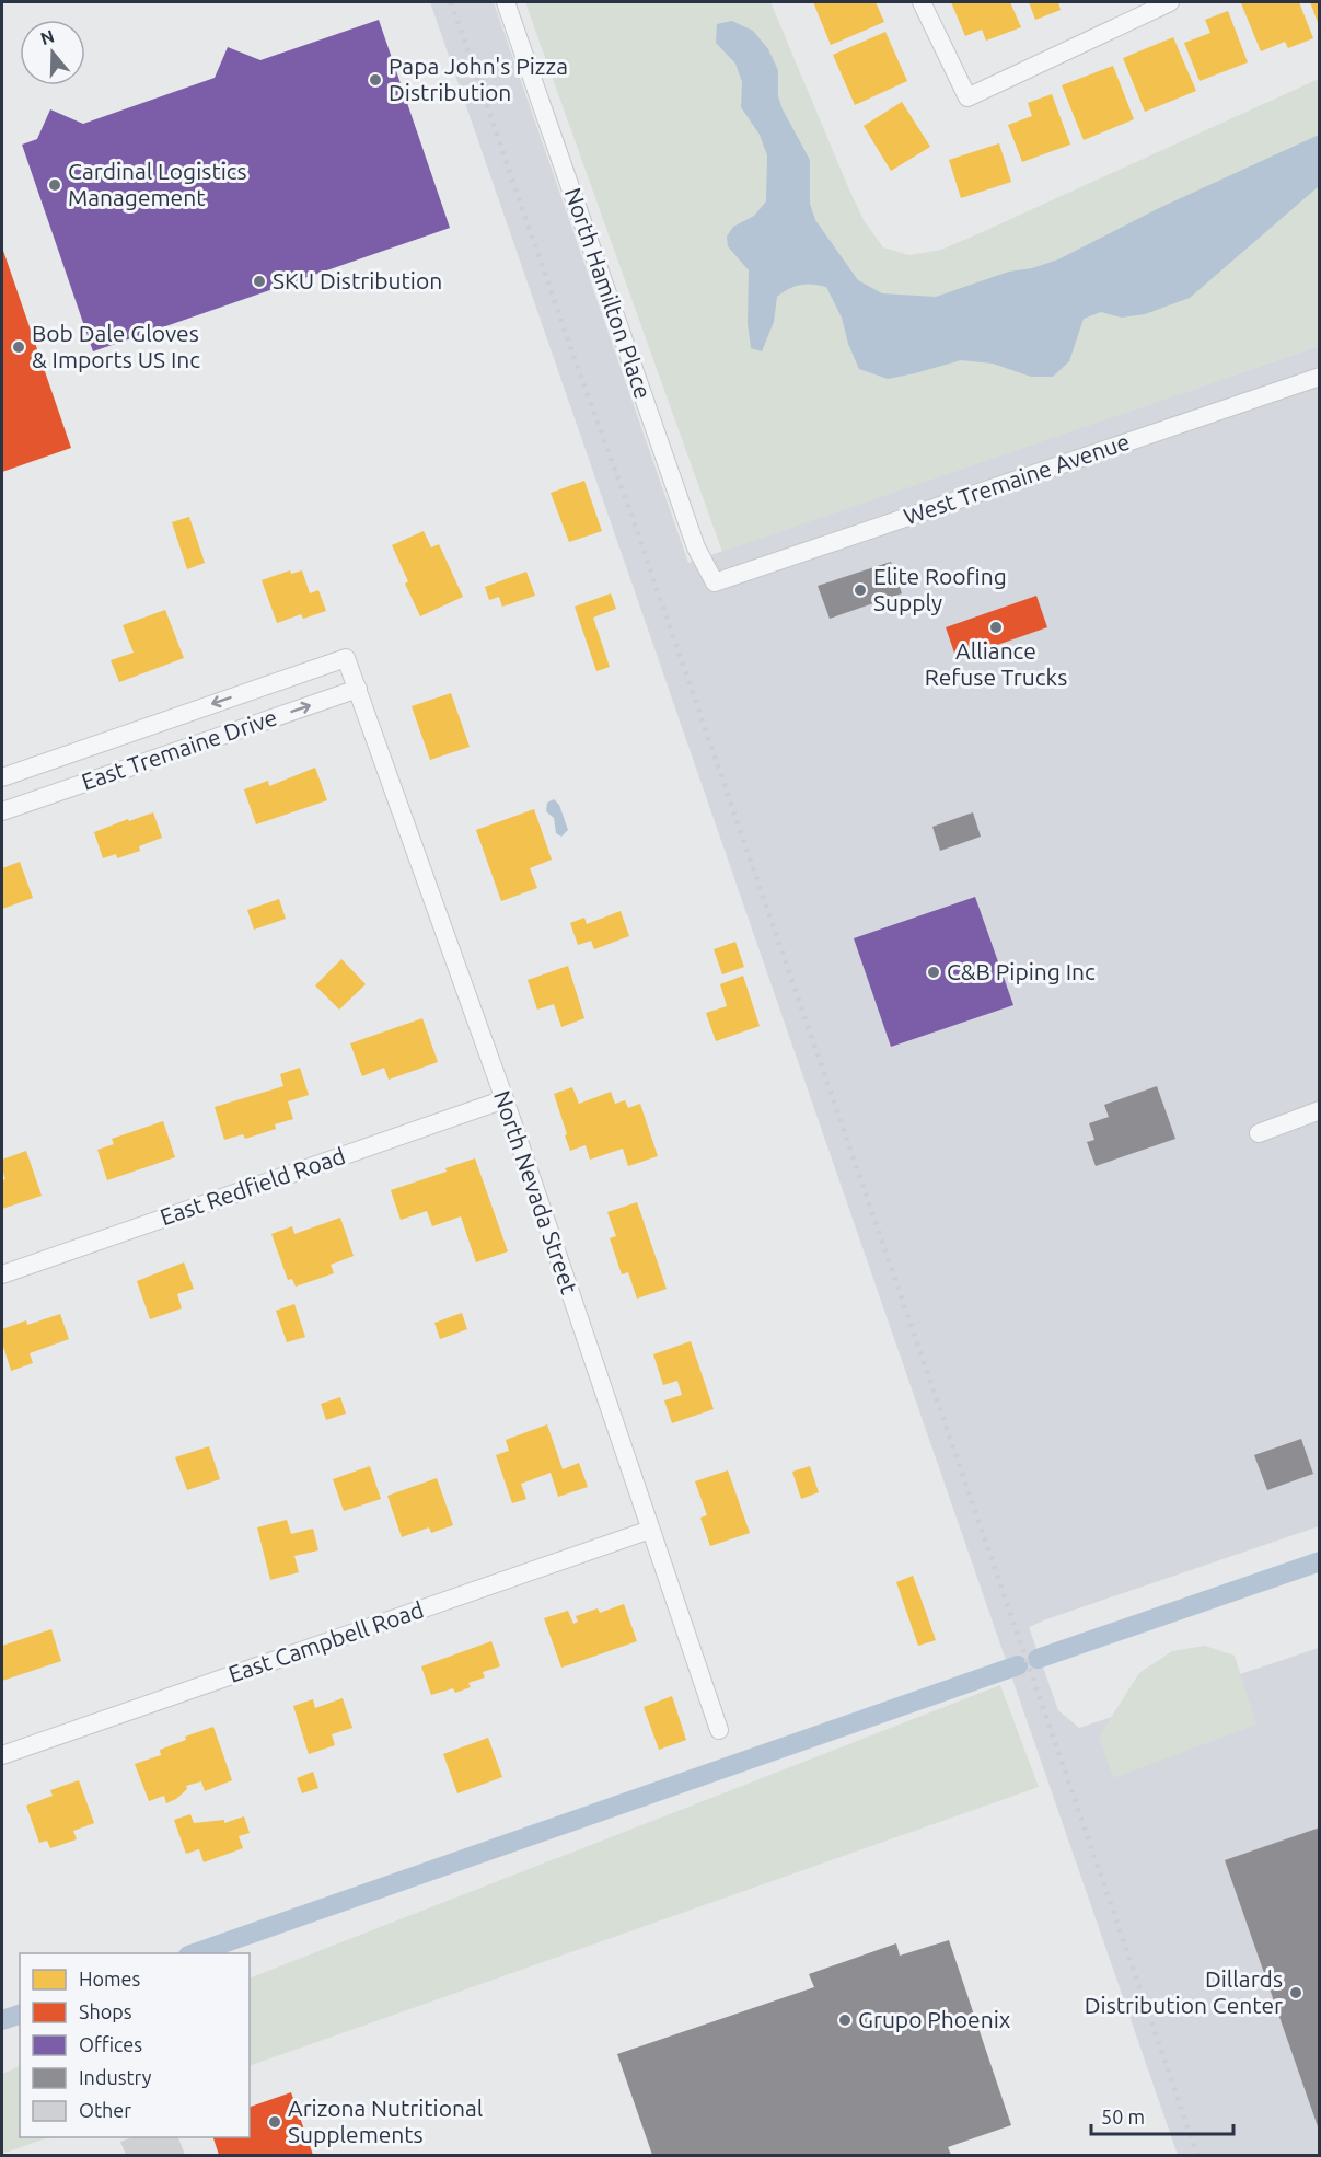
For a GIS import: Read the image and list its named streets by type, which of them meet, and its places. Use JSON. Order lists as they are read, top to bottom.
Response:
{
  "streets": {
    "street": [
      "North Hamilton Place",
      "West Tremaine Avenue",
      "East Tremaine Drive",
      "East Redfield Road",
      "North Nevada Street",
      "East Campbell Road"
    ]
  },
  "crossings": [
    ["North Hamilton Place", "West Tremaine Avenue"],
    ["East Tremaine Drive", "North Nevada Street"],
    ["East Redfield Road", "North Nevada Street"],
    ["North Nevada Street", "East Campbell Road"]
  ],
  "places": [
    "Papa John's Pizza Distribution",
    "Cardinal Logistics Management",
    "SKU Distribution",
    "Bob Dale Gloves & Imports US Inc",
    "Elite Roofing Supply",
    "Alliance Refuse Trucks",
    "C&B Piping Inc",
    "Dillards Distribution Center",
    "Grupo Phoenix",
    "Arizona Nutritional Supplements"
  ],
  "legend": [
    "Homes",
    "Shops",
    "Offices",
    "Industry",
    "Other"
  ],
  "scale_bar": "50 m",
  "north": "top"
}
